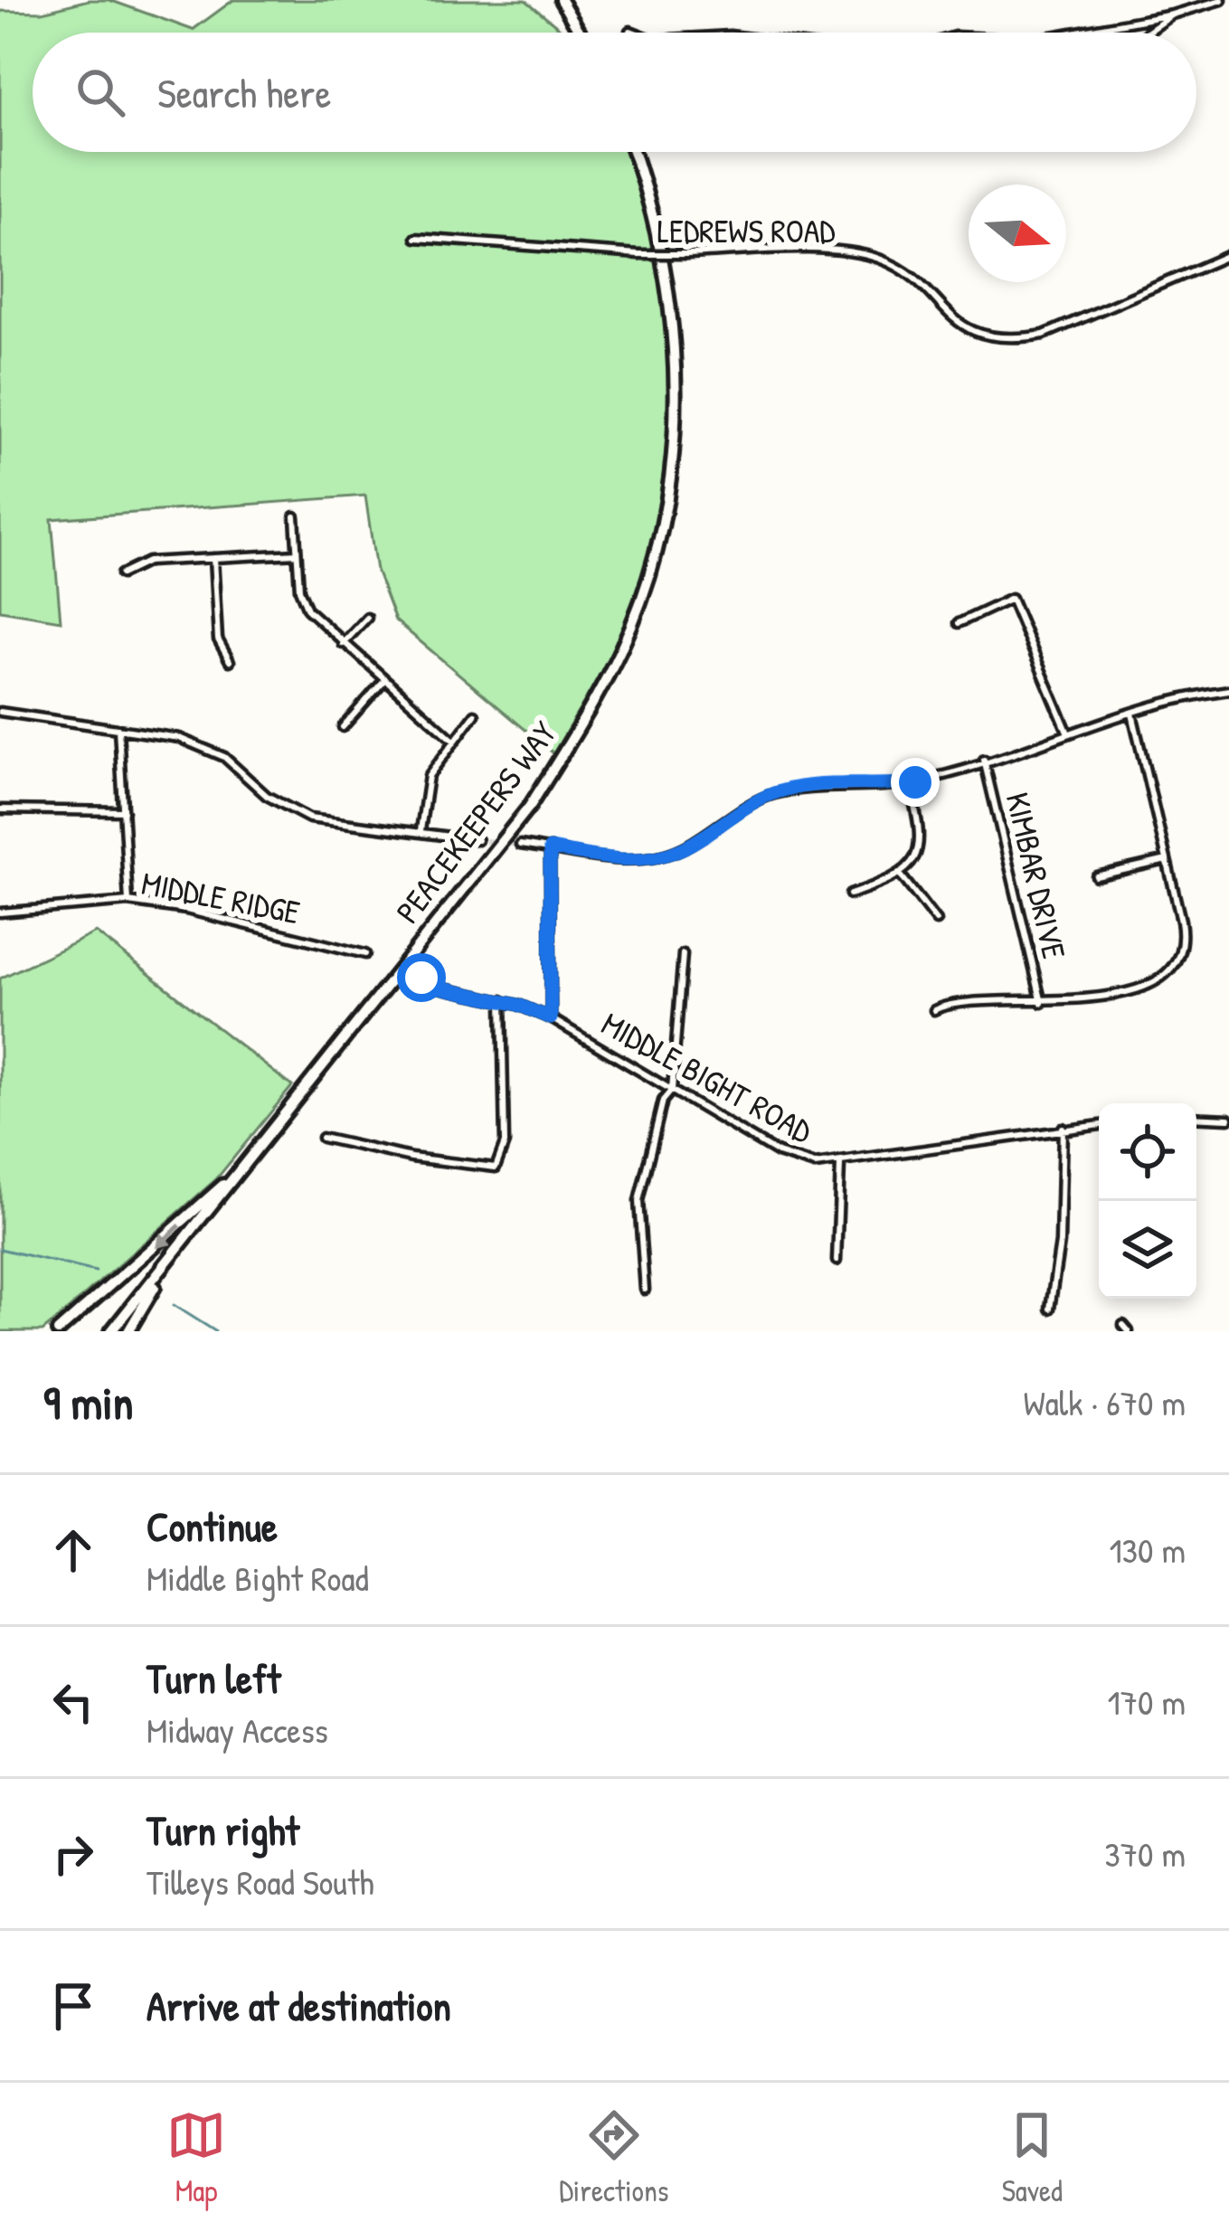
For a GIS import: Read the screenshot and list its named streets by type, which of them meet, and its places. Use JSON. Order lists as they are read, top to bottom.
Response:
{
  "streets": {
    "highway": ["PEACEKEEPERS WAY"],
    "street": [
      "LEDREWS ROAD",
      "KIMBAR DRIVE",
      "MIDDLE RIDGE",
      "MIDDLE BIGHT ROAD"
    ]
  },
  "north": "right",
  "page": {
    "search": "Search here",
    "heading": ["9 min", "Walk · 670 m"],
    "list": [
      ["Continue", "Middle Bight Road", "130 m"],
      ["Turn left", "Midway Access", "170 m"],
      ["Turn right", "Tilleys Road South", "370 m"],
      "Arrive at destination"
    ],
    "nav": ["Map", "Directions", "Saved"]
  }
}
